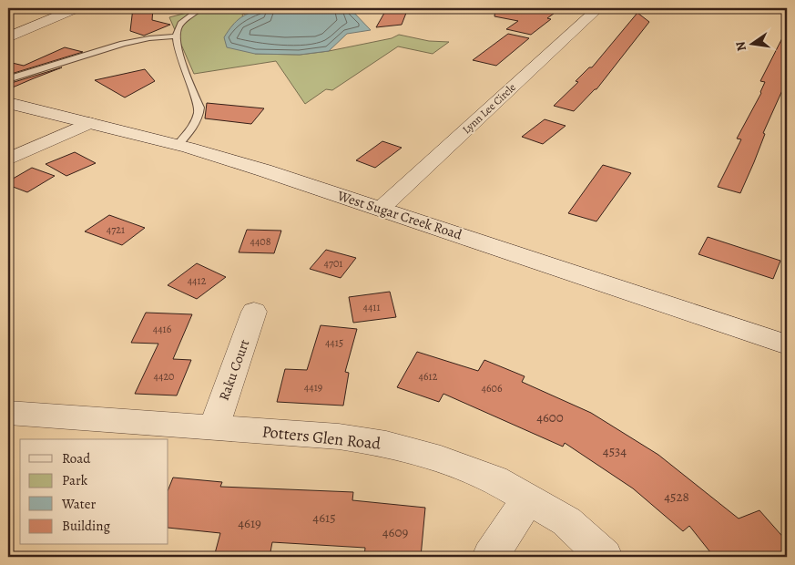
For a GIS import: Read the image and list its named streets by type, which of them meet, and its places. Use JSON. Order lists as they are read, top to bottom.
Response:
{
  "streets": {
    "street": [
      "Lynn Lee Circle",
      "West Sugar Creek Road",
      "Raku Court",
      "Potters Glen Road"
    ]
  },
  "crossings": [
    ["Lynn Lee Circle", "West Sugar Creek Road"],
    ["Raku Court", "Potters Glen Road"]
  ],
  "house_numbers": [
    "4721",
    "4408",
    "4701",
    "4412",
    "4411",
    "4416",
    "4415",
    "4420",
    "4612",
    "4419",
    "4606",
    "4600",
    "4534",
    "4528",
    "4615",
    "4619",
    "4609"
  ],
  "legend": [
    "Road",
    "Park",
    "Water",
    "Building"
  ],
  "north": "left"
}
